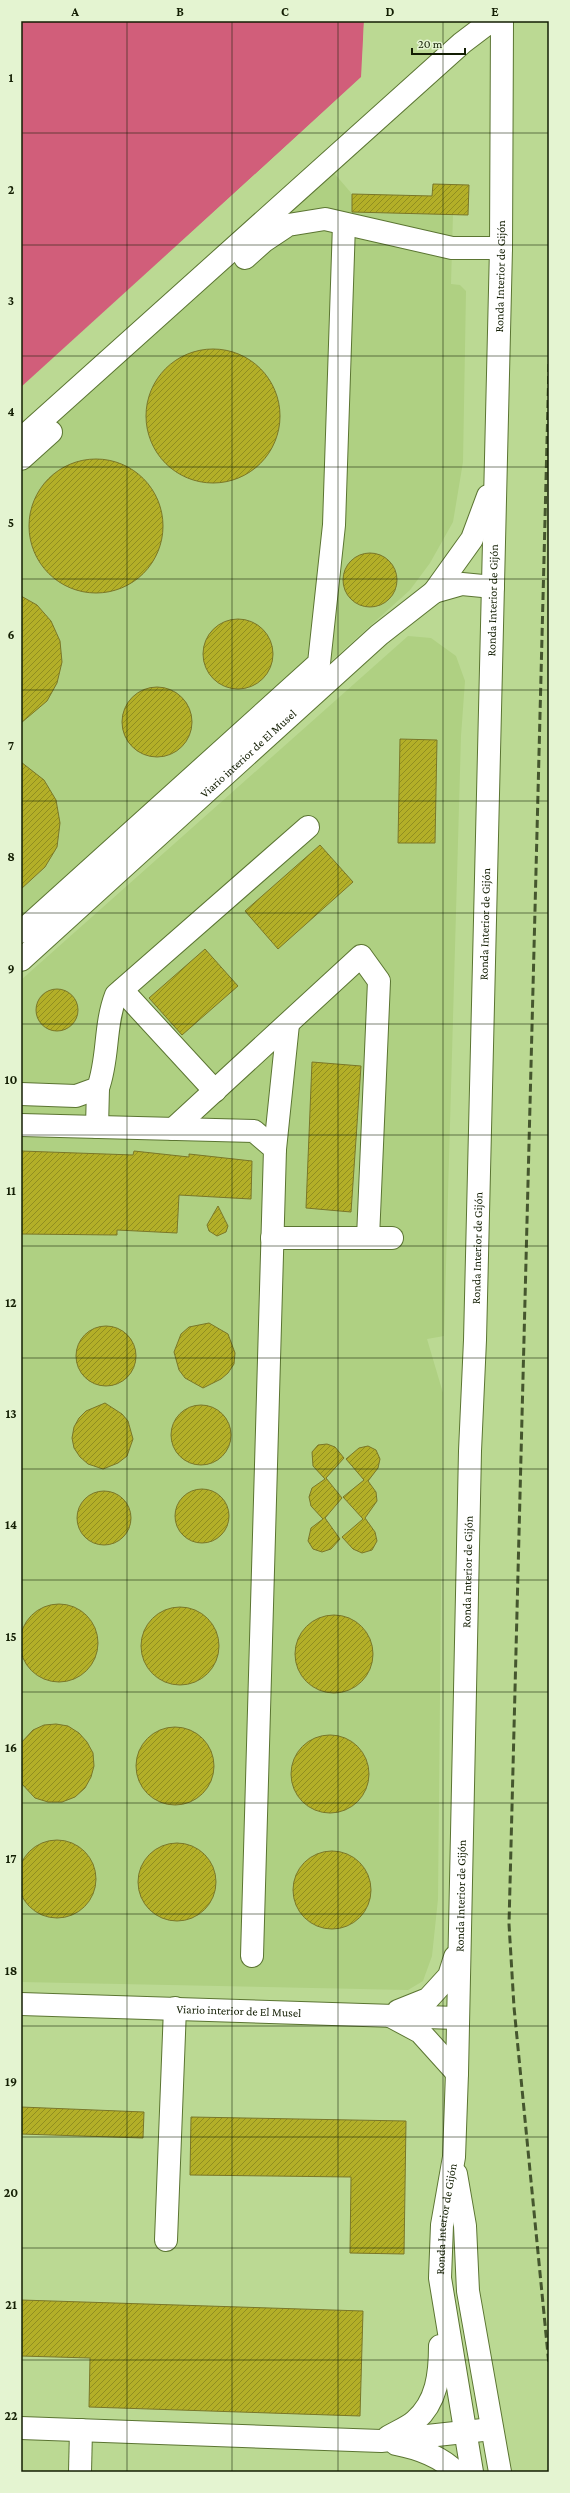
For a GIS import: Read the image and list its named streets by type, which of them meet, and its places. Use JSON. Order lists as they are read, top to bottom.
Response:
{
  "streets": {
    "lane": ["Ronda Interior de Gijón", "Viario interior de El Musel"]
  },
  "crossings": [
    ["Ronda Interior de Gijón", "Viario interior de El Musel"]
  ],
  "scale_bar": "20 m",
  "grid": {
    "columns": [
      "A",
      "B",
      "C",
      "D",
      "E"
    ],
    "rows": [
      "1",
      "2",
      "3",
      "4",
      "5",
      "6",
      "7",
      "8",
      "9",
      "10",
      "11",
      "12",
      "13",
      "14",
      "15",
      "16",
      "17",
      "18",
      "19",
      "20",
      "21",
      "22"
    ]
  }
}
